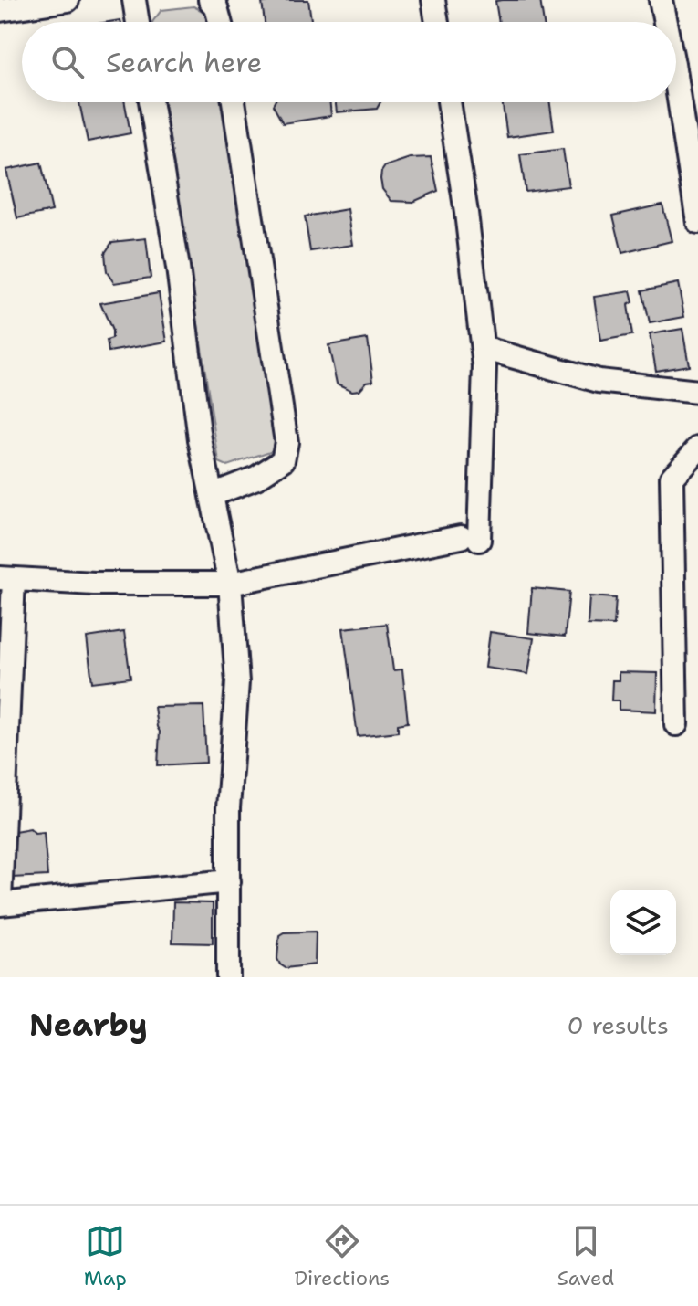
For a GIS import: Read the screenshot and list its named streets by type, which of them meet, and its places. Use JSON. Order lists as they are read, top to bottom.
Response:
{
  "page": {
    "search": "Search here",
    "heading": ["Nearby", "0 results"],
    "nav": ["Map", "Directions", "Saved"]
  }
}
